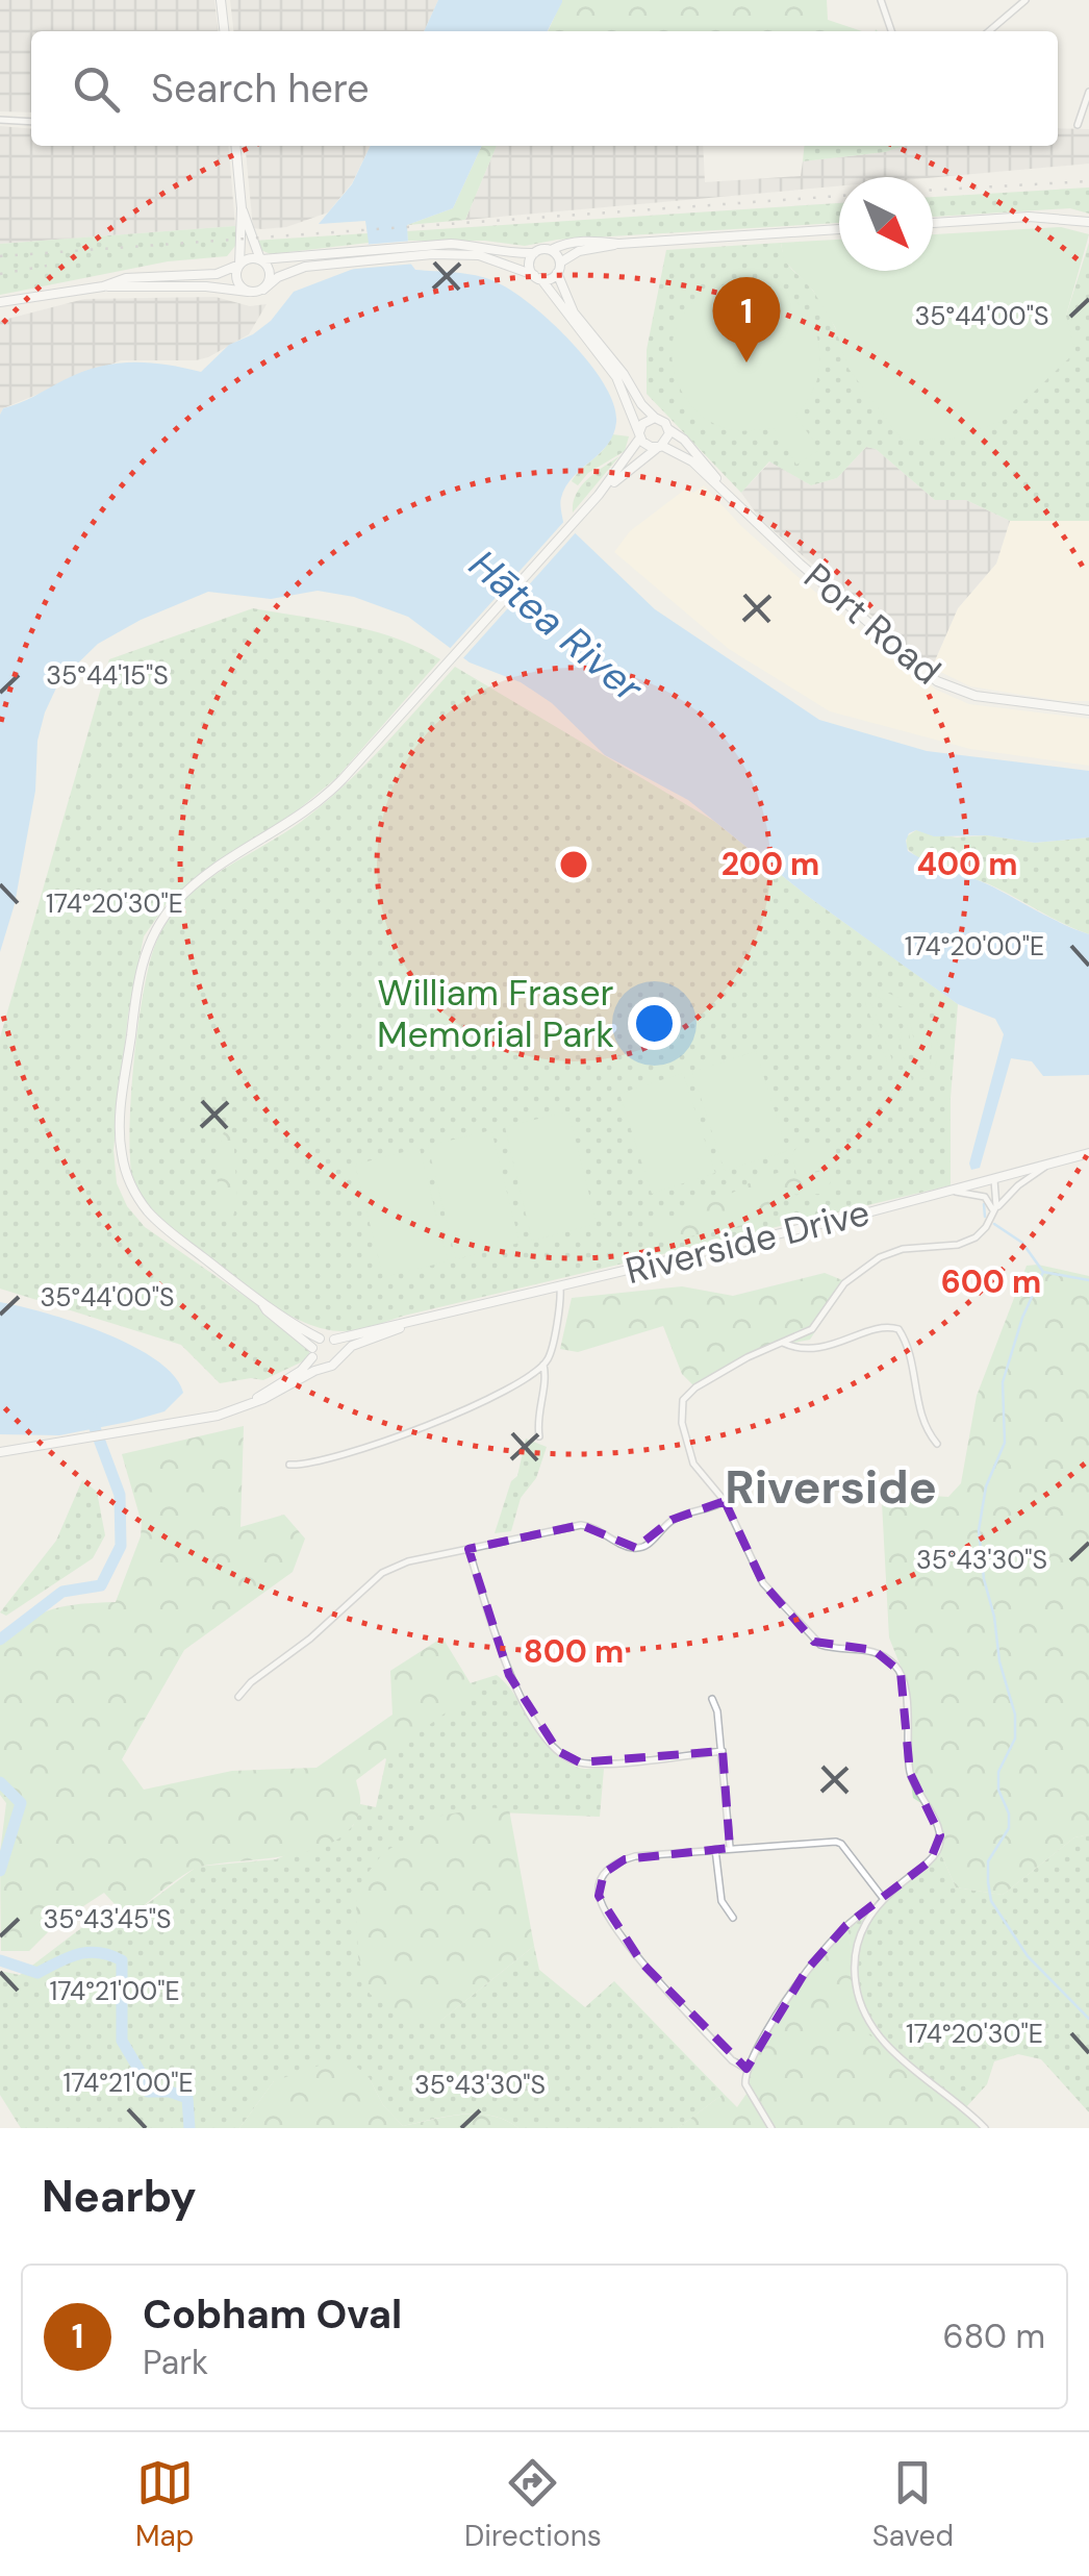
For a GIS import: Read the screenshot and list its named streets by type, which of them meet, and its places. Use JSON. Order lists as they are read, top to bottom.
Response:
{
  "streets": {
    "main road": ["Port Road", "Riverside Drive"]
  },
  "districts": ["Riverside"],
  "water": ["Hātea River"],
  "parks": ["William Fraser Memorial Park"],
  "north": "bottom right",
  "page": {
    "search": "Search here",
    "pins": "1",
    "heading": "Nearby",
    "list": [
      {
        "mark": "1",
        "name": "Cobham Oval",
        "note": "Park",
        "value": "680 m"
      }
    ],
    "nav": ["Map", "Directions", "Saved"]
  },
  "coordinates": [
    "35°44'00\"S",
    "35°44'15\"S",
    "174°20'30\"E",
    "174°20'00\"E",
    "35°43'30\"S",
    "35°43'45\"S",
    "174°21'00\"E"
  ],
  "rings": [
    "200 m",
    "400 m",
    "600 m",
    "800 m"
  ]
}
